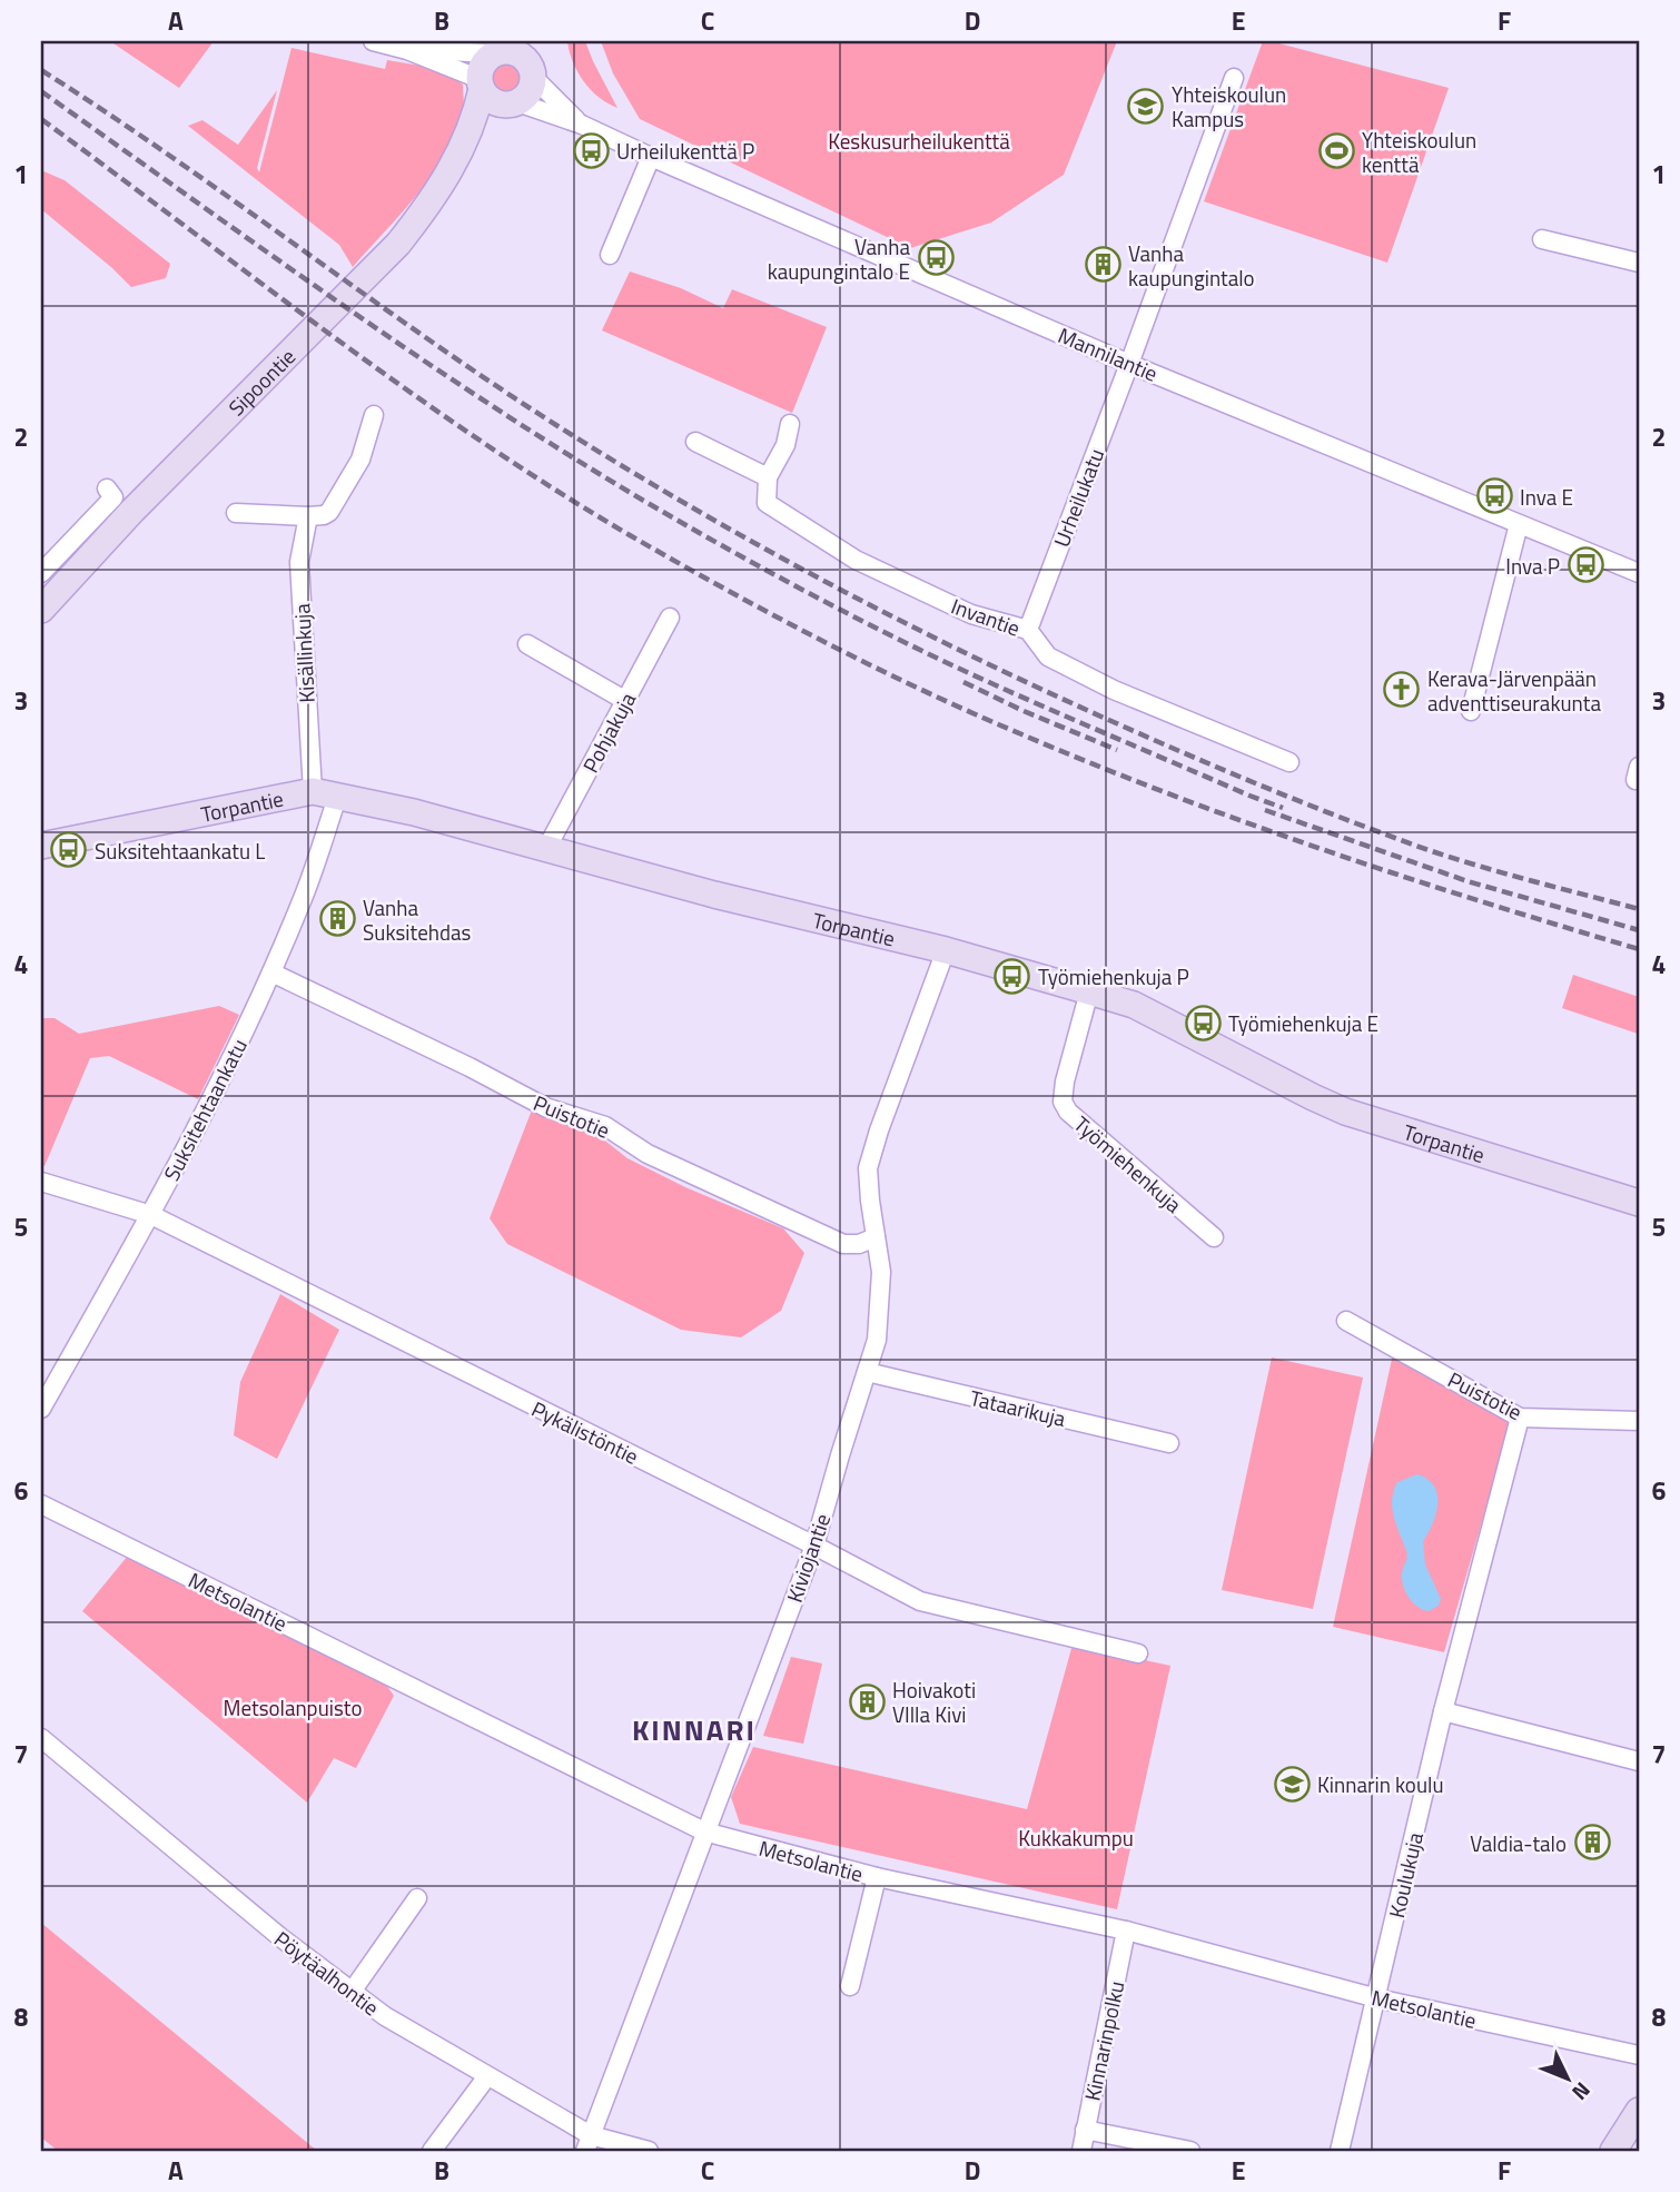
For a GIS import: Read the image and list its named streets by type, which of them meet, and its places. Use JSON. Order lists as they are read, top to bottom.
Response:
{
  "streets": {
    "street": [
      "Mannilantie",
      "Sipoontie",
      "Urheilukatu",
      "Invantie",
      "Kisällinkuja",
      "Pohjakuja",
      "Torpantie",
      "Suksitehtaankatu",
      "Puistotie",
      "Työmiehenkuja",
      "Tataarikuja",
      "Pykälistöntie",
      "Kiviojantie",
      "Metsolantie",
      "Koulukuja",
      "Pöytäalhontie",
      "Kinnarinpolku"
    ]
  },
  "crossings": [
    ["Mannilantie", "Sipoontie"],
    ["Mannilantie", "Urheilukatu"],
    ["Urheilukatu", "Invantie"],
    ["Kisällinkuja", "Torpantie"],
    ["Kisällinkuja", "Suksitehtaankatu"],
    ["Pohjakuja", "Torpantie"],
    ["Torpantie", "Suksitehtaankatu"],
    ["Torpantie", "Työmiehenkuja"],
    ["Torpantie", "Kiviojantie"],
    ["Suksitehtaankatu", "Puistotie"],
    ["Suksitehtaankatu", "Pykälistöntie"],
    ["Puistotie", "Kiviojantie"],
    ["Puistotie", "Koulukuja"],
    ["Tataarikuja", "Kiviojantie"],
    ["Pykälistöntie", "Kiviojantie"],
    ["Kiviojantie", "Metsolantie"],
    ["Kiviojantie", "Pöytäalhontie"],
    ["Metsolantie", "Koulukuja"],
    ["Metsolantie", "Kinnarinpolku"]
  ],
  "districts": ["KINNARI"],
  "parks": ["Keskusurheilukenttä", "Metsolanpuisto", "Kukkakumpu"],
  "places": {
    "school or university": ["Yhteiskoulun Kampus", "Kinnarin koulu"],
    "bus stop": [
      "Urheilukenttä P",
      "Vanha kaupungintalo E",
      "Inva E",
      "Inva P",
      "Suksitehtaankatu L",
      "Työmiehenkuja P",
      "Työmiehenkuja E"
    ],
    "sports": ["Yhteiskoulun kenttä"],
    "building": [
      "Vanha kaupungintalo",
      "Vanha Suksitehdas",
      "Hoivakoti VIlla Kivi",
      "Valdia-talo"
    ],
    "church": ["Kerava-Järvenpään adventtiseurakunta"]
  },
  "north": "bottom right",
  "grid": {
    "columns": [
      "A",
      "B",
      "C",
      "D",
      "E",
      "F"
    ],
    "rows": [
      "1",
      "2",
      "3",
      "4",
      "5",
      "6",
      "7",
      "8"
    ]
  }
}
